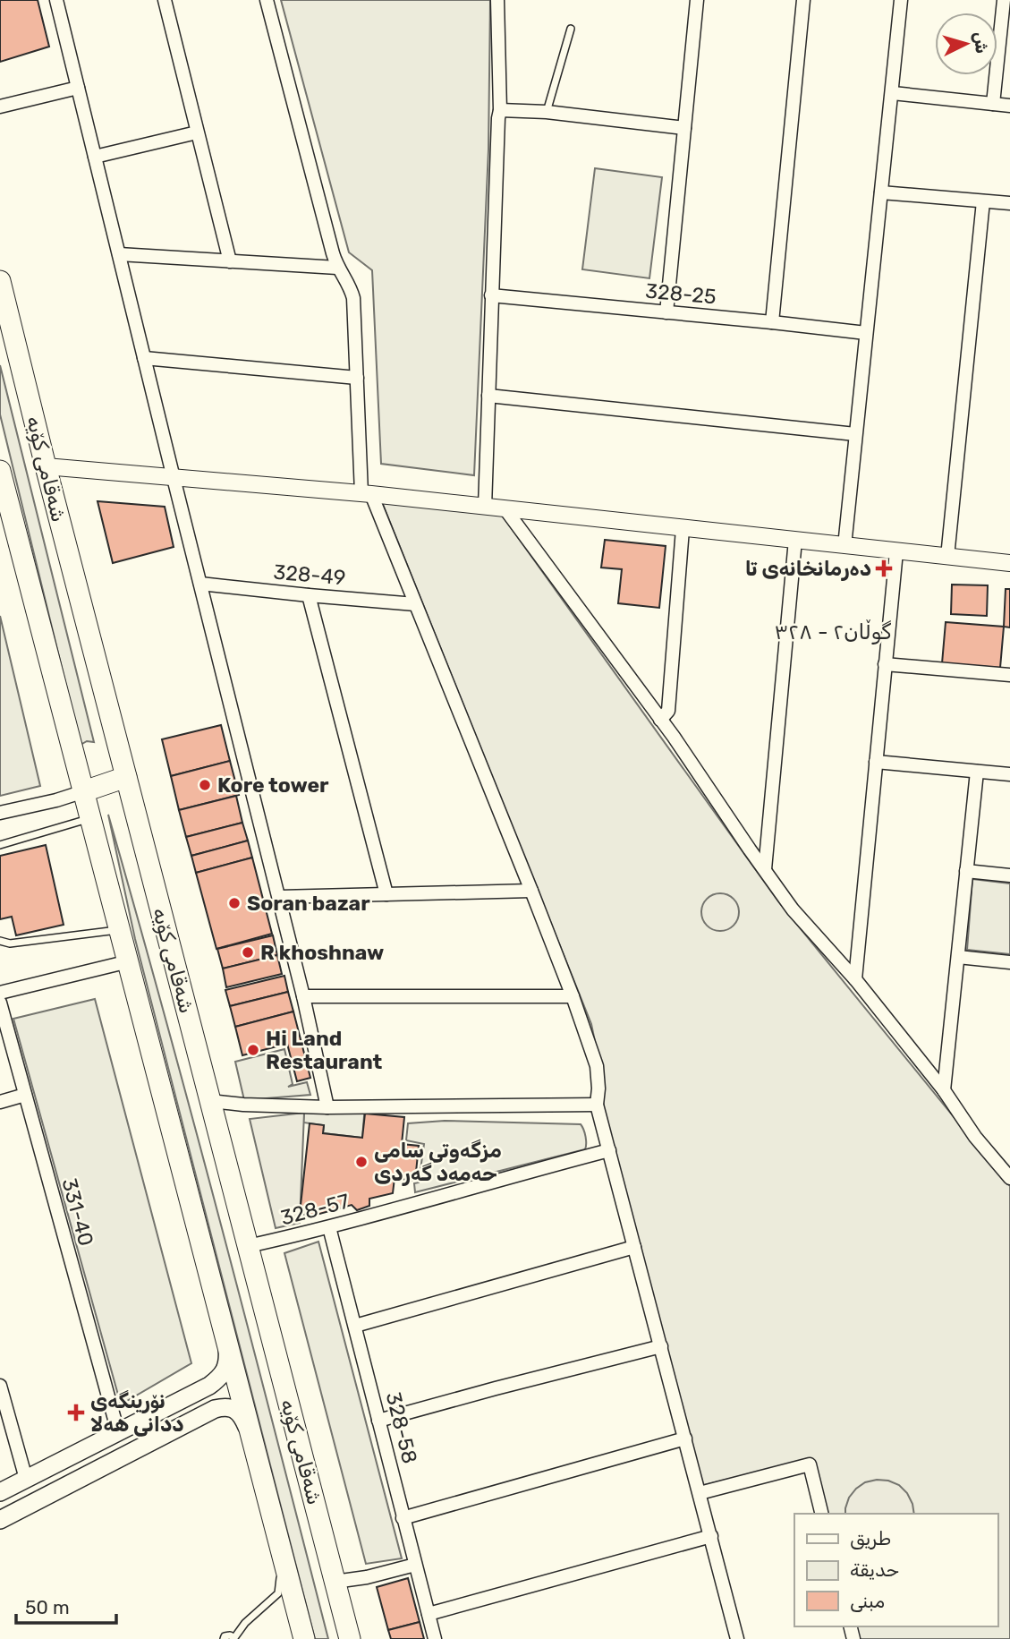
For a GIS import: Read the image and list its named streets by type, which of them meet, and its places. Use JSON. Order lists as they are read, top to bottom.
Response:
{
  "streets": {
    "highway": ["شەقامی کۆیە"],
    "street": [
      "328-25",
      "328-49",
      "328-57",
      "331-40",
      "328-58"
    ]
  },
  "crossings": [
    ["شەقامی کۆیە", "328-57"],
    ["328-57", "328-58"]
  ],
  "districts": ["گوڵان٢ - ٣٢٨"],
  "places": {
    "health": ["دەرمانخانەی تا", "نۆرینگەی ددانی هەلا"],
    "other": [
      "Kore tower",
      "Soran bazar",
      "R khoshnaw",
      "Hi Land Restaurant",
      "مزگەوتی سامی حەمەد گەردی"
    ]
  },
  "legend": ["طريق", "حديقة", "مبنى"],
  "scale_bar": "50 m",
  "north": "right"
}
